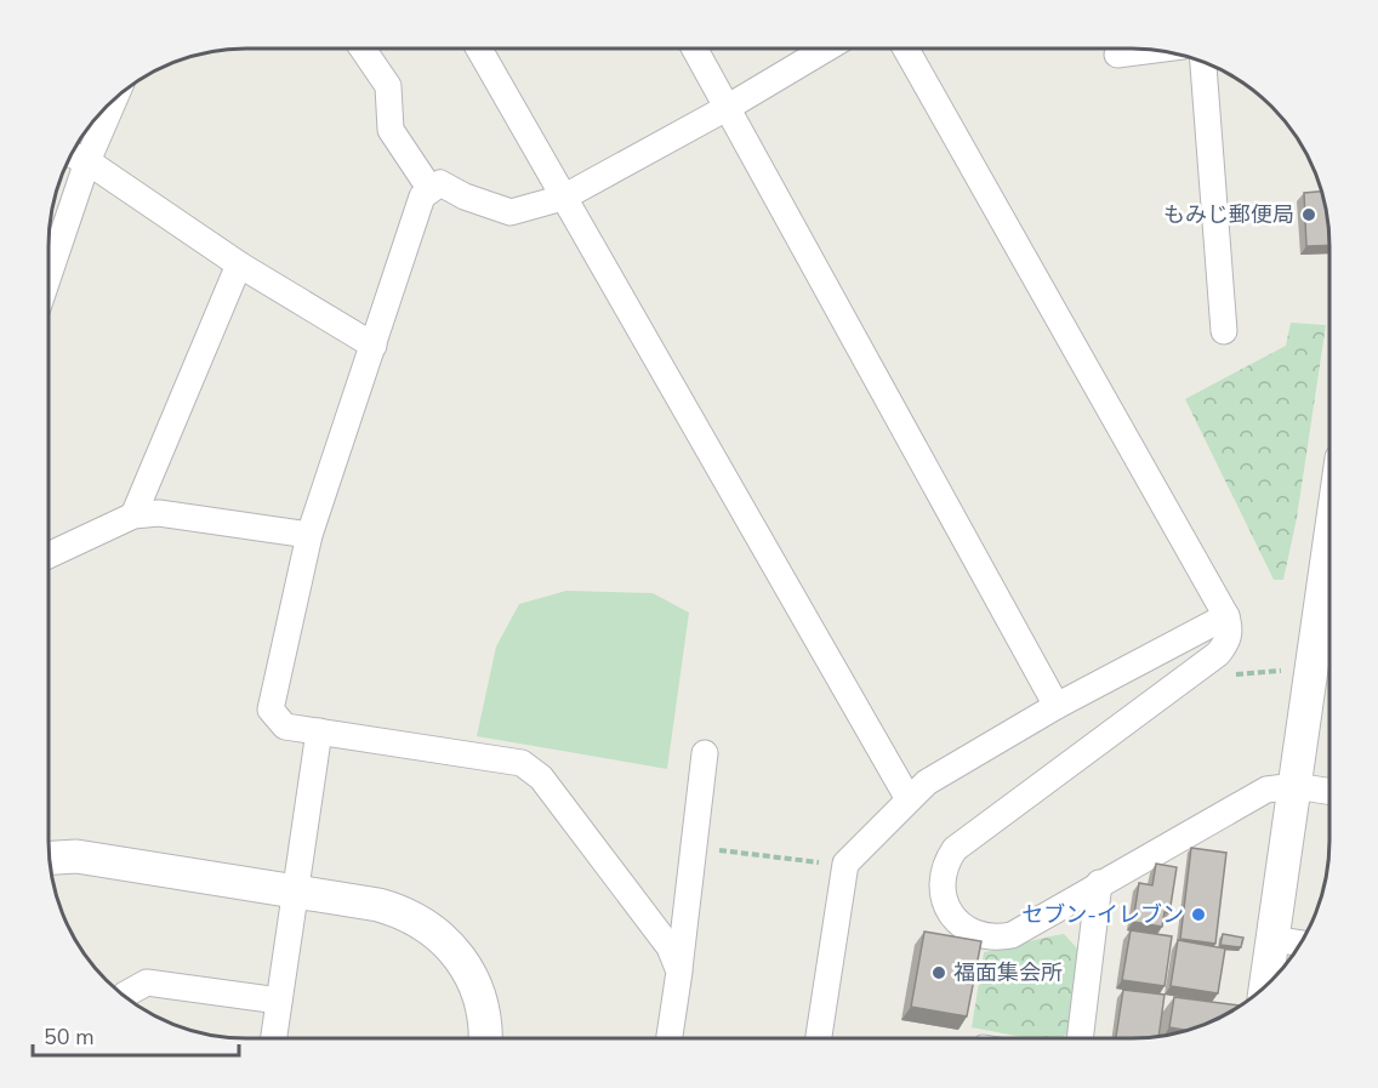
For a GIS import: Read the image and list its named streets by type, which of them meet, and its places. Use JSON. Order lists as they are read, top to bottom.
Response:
{
  "places": ["もみじ郵便局", "セブン-イレブン", "福面集会所"],
  "scale_bar": "50 m"
}
